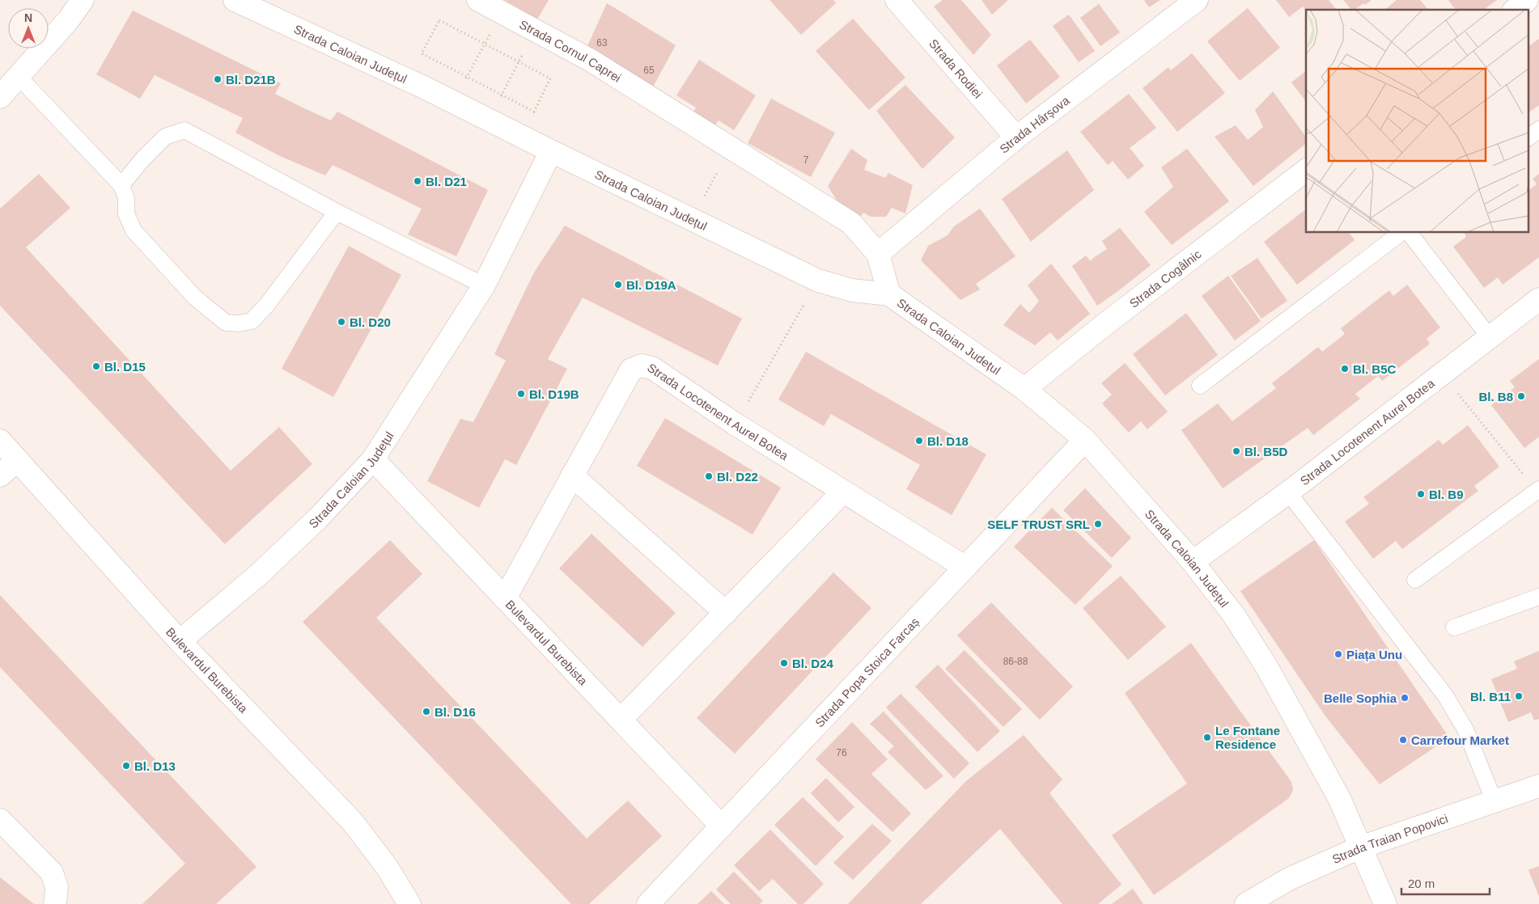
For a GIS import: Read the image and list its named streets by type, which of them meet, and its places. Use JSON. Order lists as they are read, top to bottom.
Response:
{
  "streets": {
    "street": [
      "Strada Cornul Caprei",
      "Strada Caloian Județul",
      "Strada Rodiei",
      "Strada Hârșova",
      "Strada Cogâlnic",
      "Strada Locotenent Aurel Botea",
      "Bulevardul Burebista",
      "Strada Popa Stoica Farcaș",
      "Strada Traian Popovici"
    ]
  },
  "crossings": [
    ["Strada Cornul Caprei", "Strada Caloian Județul"],
    ["Strada Caloian Județul", "Strada Hârșova"],
    ["Strada Caloian Județul", "Strada Cogâlnic"],
    ["Strada Caloian Județul", "Strada Locotenent Aurel Botea"],
    ["Strada Caloian Județul", "Bulevardul Burebista"],
    ["Strada Caloian Județul", "Strada Popa Stoica Farcaș"],
    ["Strada Caloian Județul", "Strada Traian Popovici"],
    ["Strada Rodiei", "Strada Hârșova"],
    ["Strada Locotenent Aurel Botea", "Bulevardul Burebista"],
    ["Strada Locotenent Aurel Botea", "Strada Popa Stoica Farcaș"],
    ["Bulevardul Burebista", "Strada Popa Stoica Farcaș"]
  ],
  "places": [
    "Bl. D21B",
    "Bl. D21",
    "Bl. D19A",
    "Bl. D20",
    "Bl. D15",
    "Bl. B5C",
    "Bl. D19B",
    "Bl. B8",
    "Bl. D18",
    "Bl. B5D",
    "Bl. D22",
    "Bl. B9",
    "SELF TRUST SRL",
    "Piața Unu",
    "Bl. D24",
    "Bl. B11",
    "Belle Sophia",
    "Bl. D16",
    "Le Fontane Residence",
    "Carrefour Market",
    "Bl. D13"
  ],
  "house_numbers": [
    "63",
    "65",
    "7",
    "86-88",
    "76"
  ],
  "scale_bar": "20 m",
  "north": "top"
}
